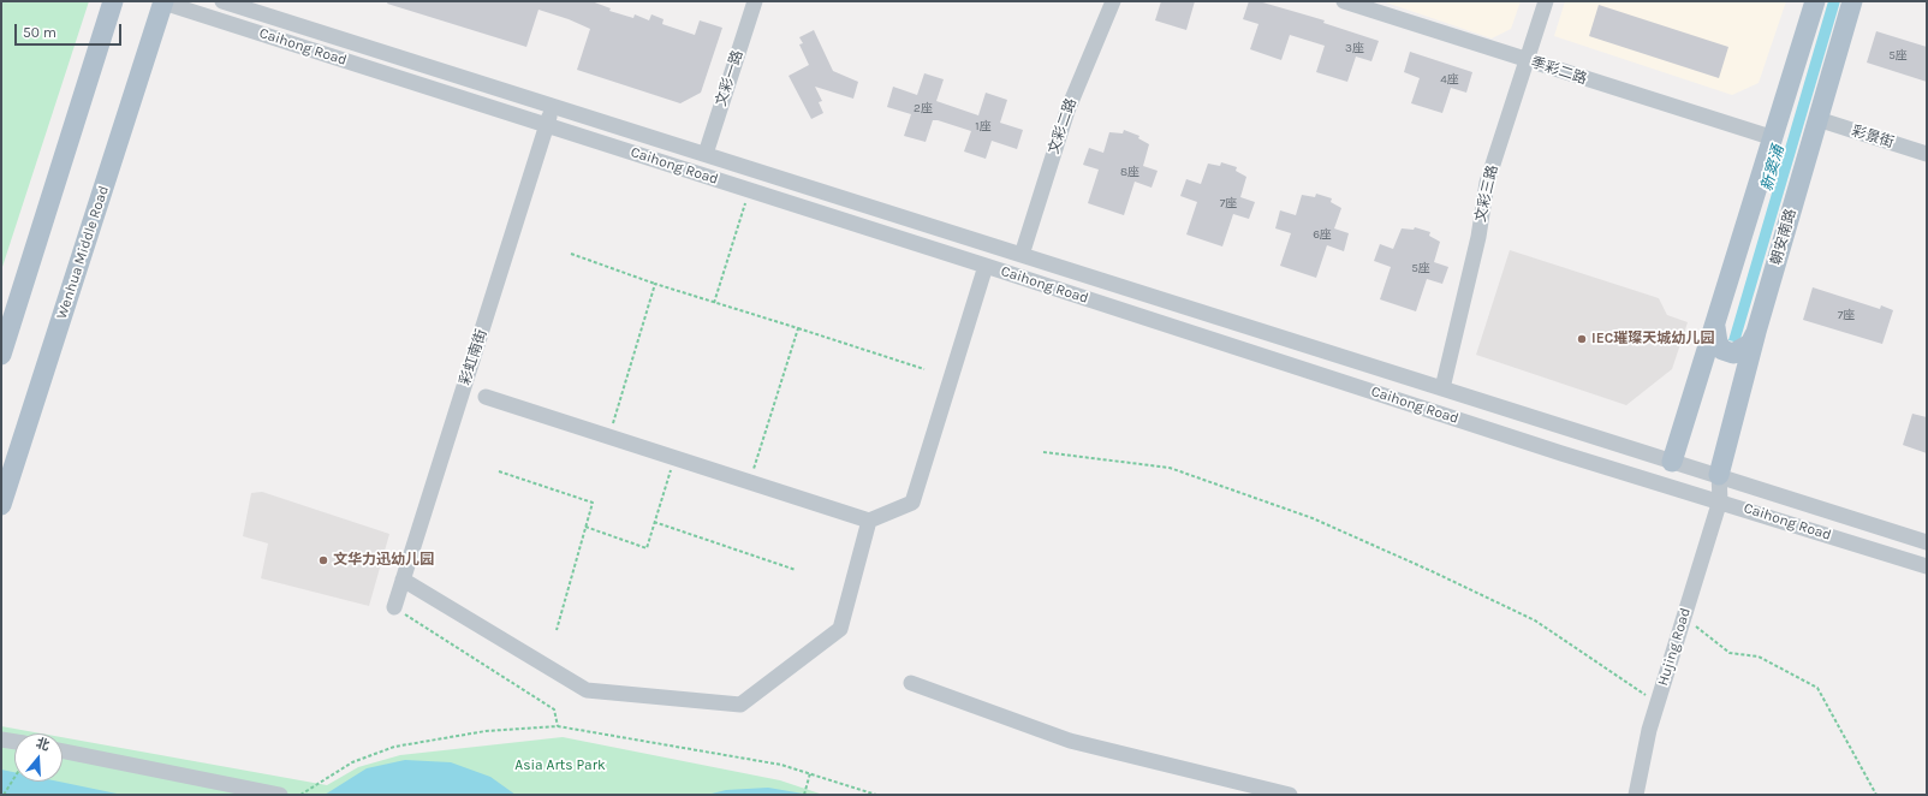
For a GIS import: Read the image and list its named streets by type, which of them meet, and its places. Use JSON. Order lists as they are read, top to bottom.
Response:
{
  "streets": {
    "main road": ["朝安南路", "Wenhua Middle Road"],
    "street": [
      "Caihong Road",
      "季彩二路",
      "文彩一路",
      "文彩二路",
      "彩景街",
      "文彩三路",
      "彩虹南街",
      "Hujing Road"
    ]
  },
  "crossings": [
    ["Caihong Road", "文彩一路"],
    ["Caihong Road", "文彩二路"],
    ["Caihong Road", "文彩三路"],
    ["Caihong Road", "朝安南路"],
    ["Caihong Road", "Wenhua Middle Road"],
    ["Caihong Road", "彩虹南街"],
    ["Caihong Road", "Hujing Road"],
    ["季彩二路", "文彩三路"],
    ["彩景街", "朝安南路"],
    ["朝安南路", "Hujing Road"]
  ],
  "water": ["新窦涌"],
  "parks": ["Asia Arts Park"],
  "places": ["IEC璀璨天城幼儿园", "文华力迅幼儿园"],
  "house_numbers": [
    "3座",
    "5座",
    "4座",
    "2座",
    "1座",
    "8座",
    "7座",
    "6座",
    "5座",
    "7座"
  ],
  "scale_bar": "50 m",
  "north": "top"
}
